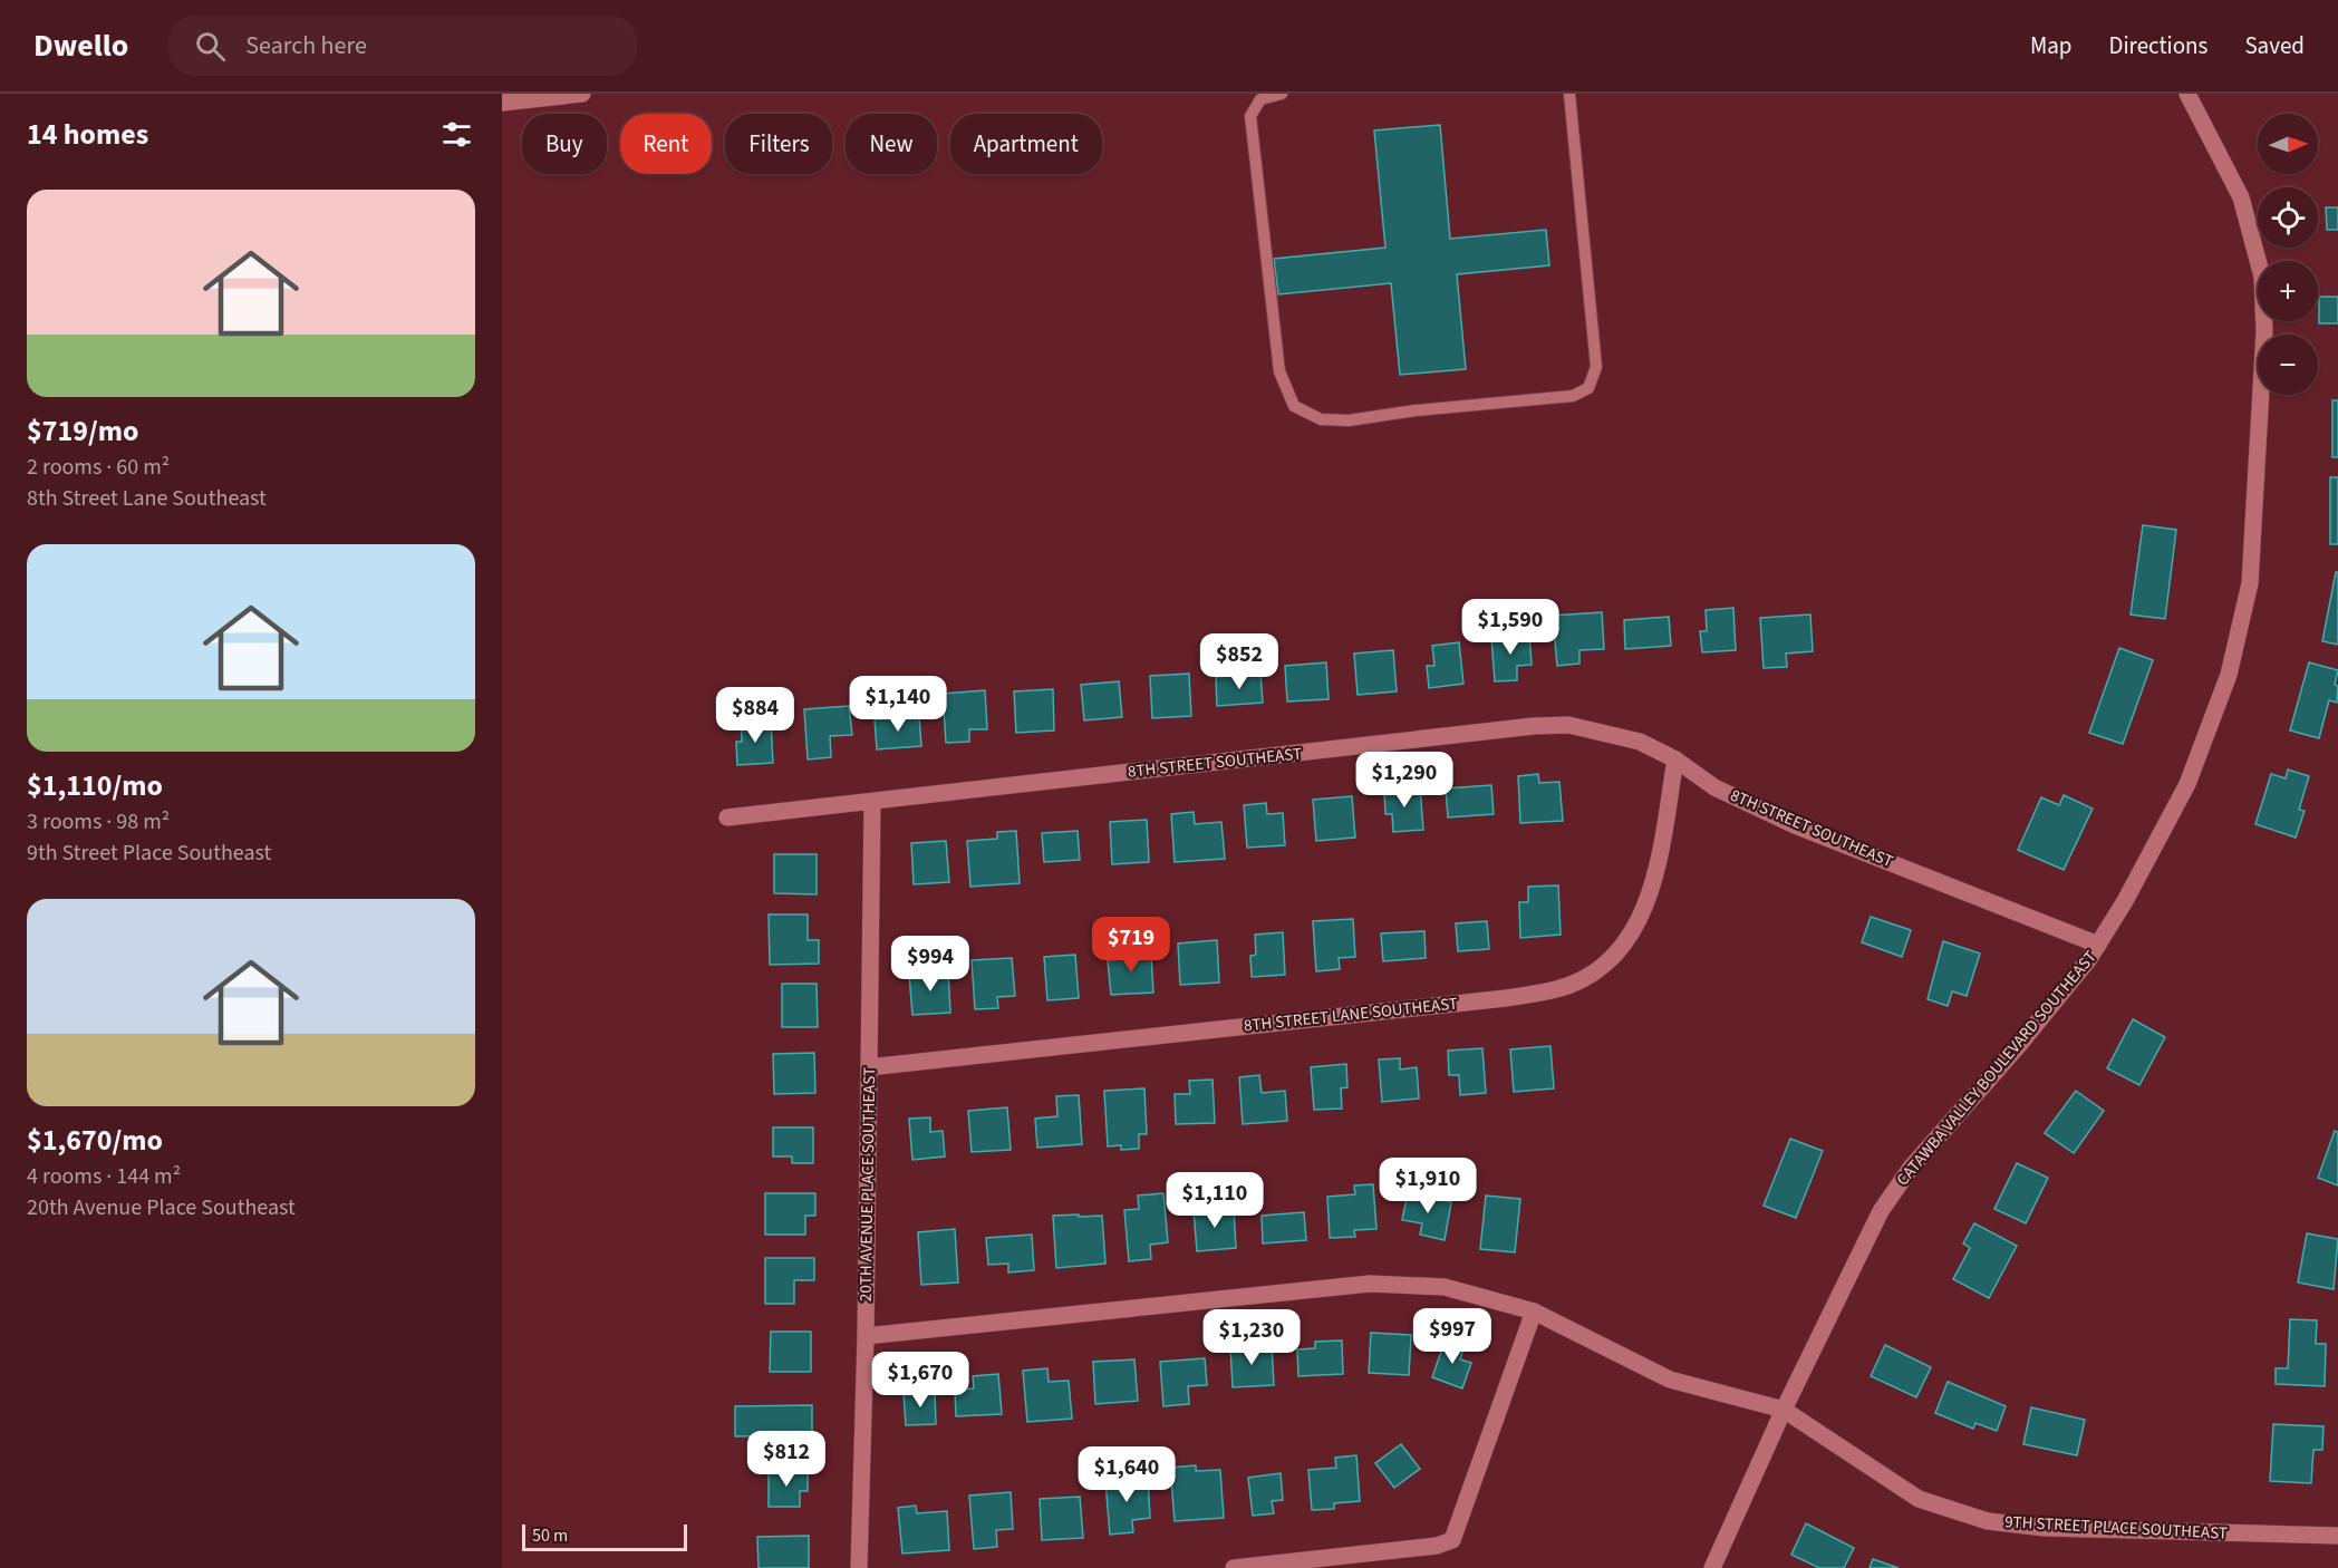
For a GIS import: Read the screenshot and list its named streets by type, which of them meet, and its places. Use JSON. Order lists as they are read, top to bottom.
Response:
{
  "streets": {
    "street": [
      "8TH STREET SOUTHEAST",
      "8TH STREET LANE SOUTHEAST",
      "CATAWBA VALLEY BOULEVARD SOUTHEAST",
      "20TH AVENUE PLACE SOUTHEAST",
      "9TH STREET PLACE SOUTHEAST"
    ]
  },
  "crossings": [
    ["8TH STREET SOUTHEAST", "8TH STREET LANE SOUTHEAST"],
    ["8TH STREET SOUTHEAST", "CATAWBA VALLEY BOULEVARD SOUTHEAST"],
    ["8TH STREET SOUTHEAST", "20TH AVENUE PLACE SOUTHEAST"],
    ["8TH STREET LANE SOUTHEAST", "20TH AVENUE PLACE SOUTHEAST"],
    ["CATAWBA VALLEY BOULEVARD SOUTHEAST", "9TH STREET PLACE SOUTHEAST"],
    ["20TH AVENUE PLACE SOUTHEAST", "9TH STREET PLACE SOUTHEAST"]
  ],
  "scale_bar": "50 m",
  "north": "right",
  "page": {
    "header": "Dwello",
    "search": "Search here",
    "nav": ["Map", "Directions", "Saved"],
    "heading": "14 homes",
    "map_buttons": ["+", "−"],
    "chip": [
      "Buy",
      "Rent",
      "Filters",
      "New",
      "Apartment"
    ],
    "list": [
      {
        "name": "$719/mo",
        "note": "2 rooms · 60 m² · 8th Street Lane Southeast"
      },
      {
        "name": "$1,110/mo",
        "note": "3 rooms · 98 m² · 9th Street Place Southeast"
      },
      {
        "name": "$1,670/mo",
        "note": "4 rooms · 144 m² · 20th Avenue Place Southeast"
      }
    ],
    "price": [
      "$1,590",
      "$852",
      "$1,140",
      "$884",
      "$1,290",
      "$719",
      "$994",
      "$1,910",
      "$1,110",
      "$997",
      "$1,230",
      "$1,670",
      "$812",
      "$1,640"
    ],
    "scale": "50 m"
  }
}
